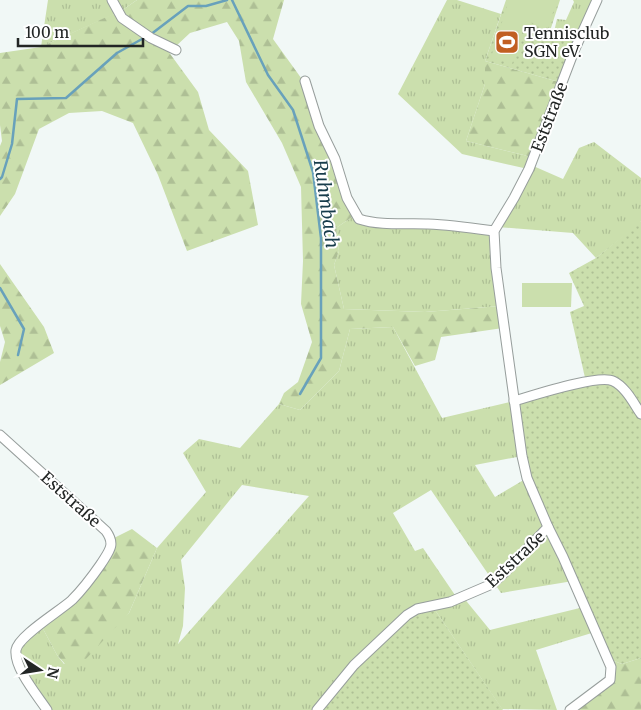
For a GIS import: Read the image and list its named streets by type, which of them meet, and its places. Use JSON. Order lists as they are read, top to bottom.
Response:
{
  "streets": {
    "street": ["Eststraße"]
  },
  "water": ["Ruhmbach"],
  "places": {
    "sports": ["Tennisclub SGN eV."]
  },
  "scale_bar": "100 m",
  "north": "right"
}
